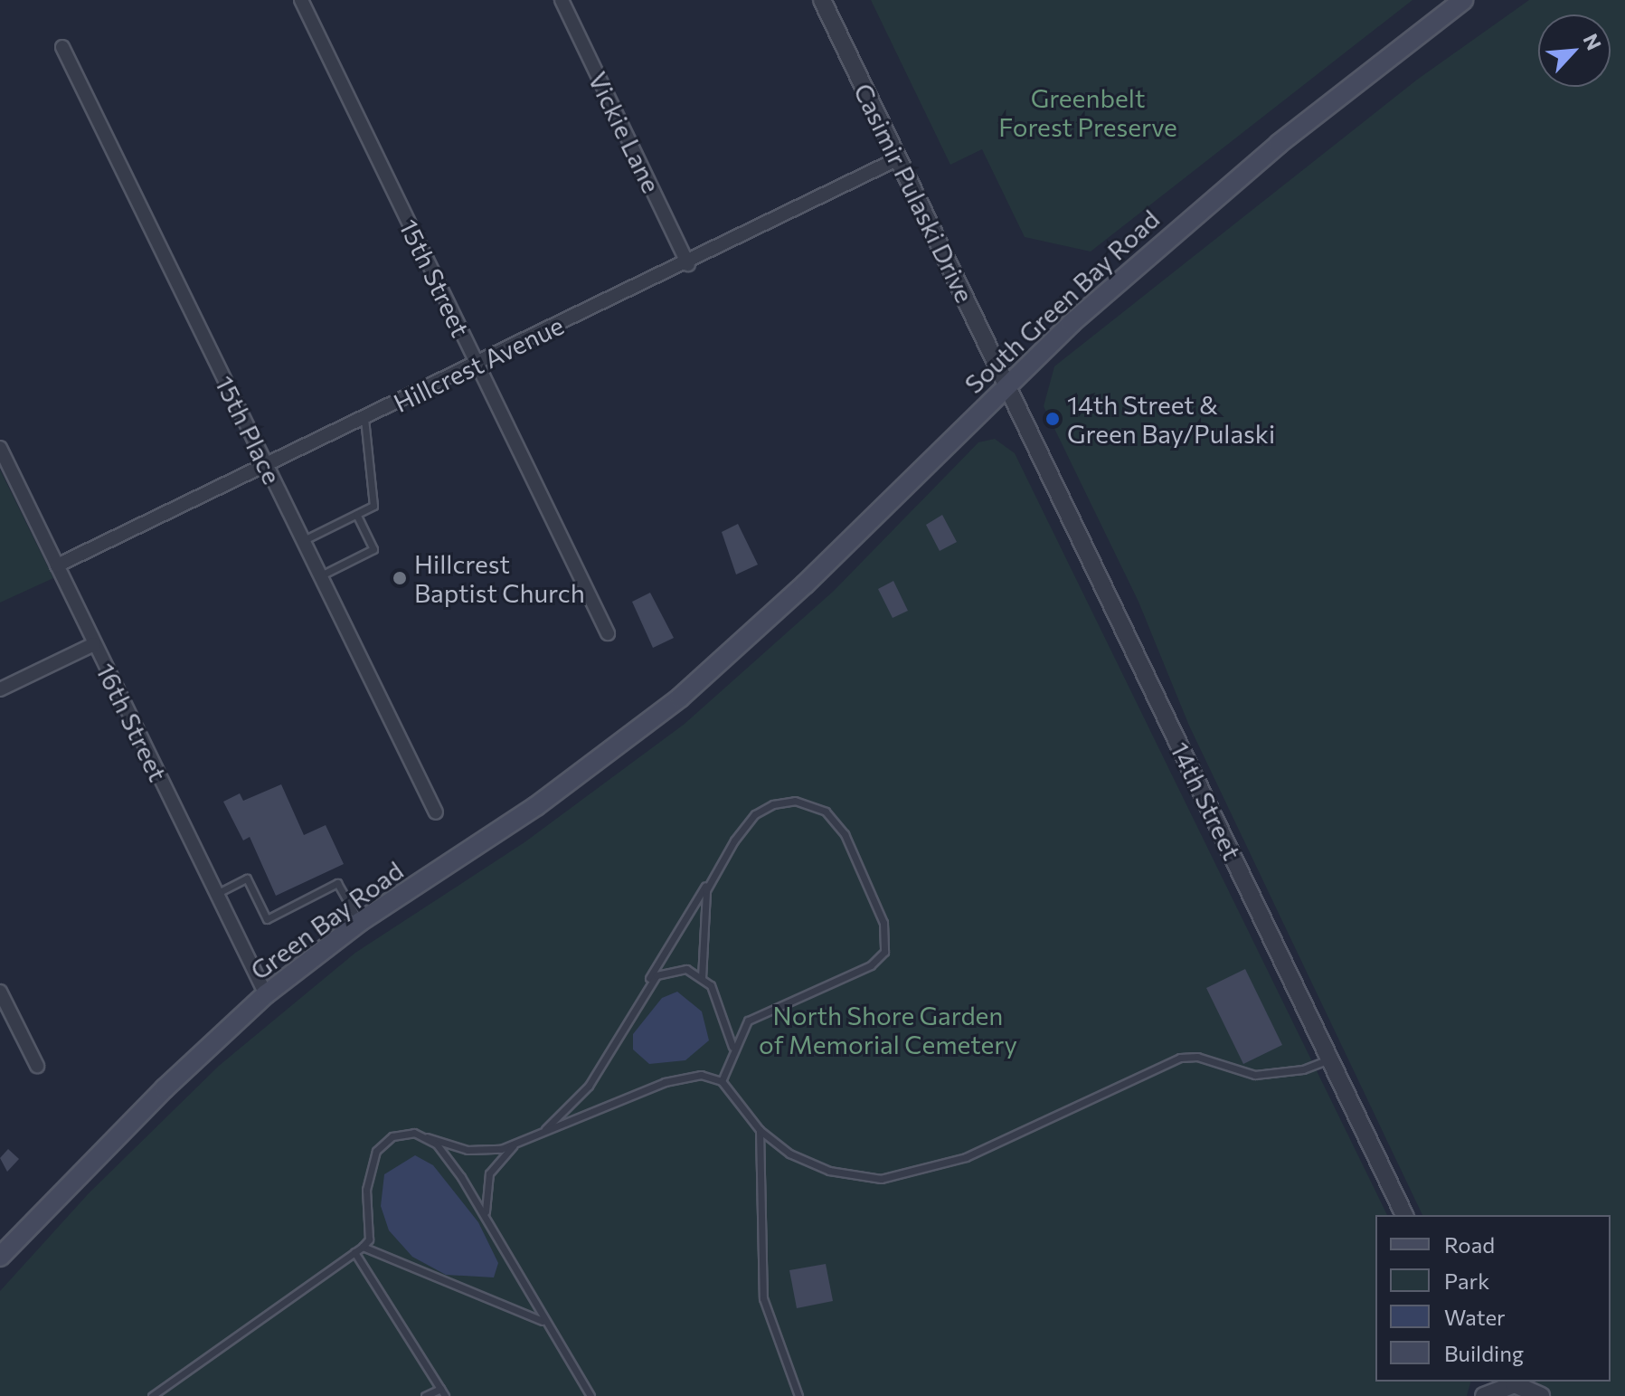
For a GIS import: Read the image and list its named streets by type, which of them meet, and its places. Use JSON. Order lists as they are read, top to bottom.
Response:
{
  "streets": {
    "main road": ["South Green Bay Road", "Green Bay Road"],
    "street": [
      "Vickie Lane",
      "Casimir Pulaski Drive",
      "15th Street",
      "Hillcrest Avenue",
      "15th Place",
      "16th Street",
      "14th Street"
    ]
  },
  "crossings": [
    ["Vickie Lane", "Hillcrest Avenue"],
    ["Casimir Pulaski Drive", "South Green Bay Road"],
    ["Casimir Pulaski Drive", "Hillcrest Avenue"],
    ["Casimir Pulaski Drive", "14th Street"],
    ["15th Street", "Hillcrest Avenue"],
    ["South Green Bay Road", "14th Street"],
    ["South Green Bay Road", "Green Bay Road"],
    ["Hillcrest Avenue", "15th Place"],
    ["Hillcrest Avenue", "16th Street"],
    ["16th Street", "Green Bay Road"]
  ],
  "parks": ["Greenbelt Forest Preserve", "North Shore Garden of Memorial Cemetery"],
  "places": ["14th Street & Green Bay/Pulaski", "Hillcrest Baptist Church"],
  "legend": [
    "Road",
    "Park",
    "Water",
    "Building"
  ],
  "north": "top right"
}
